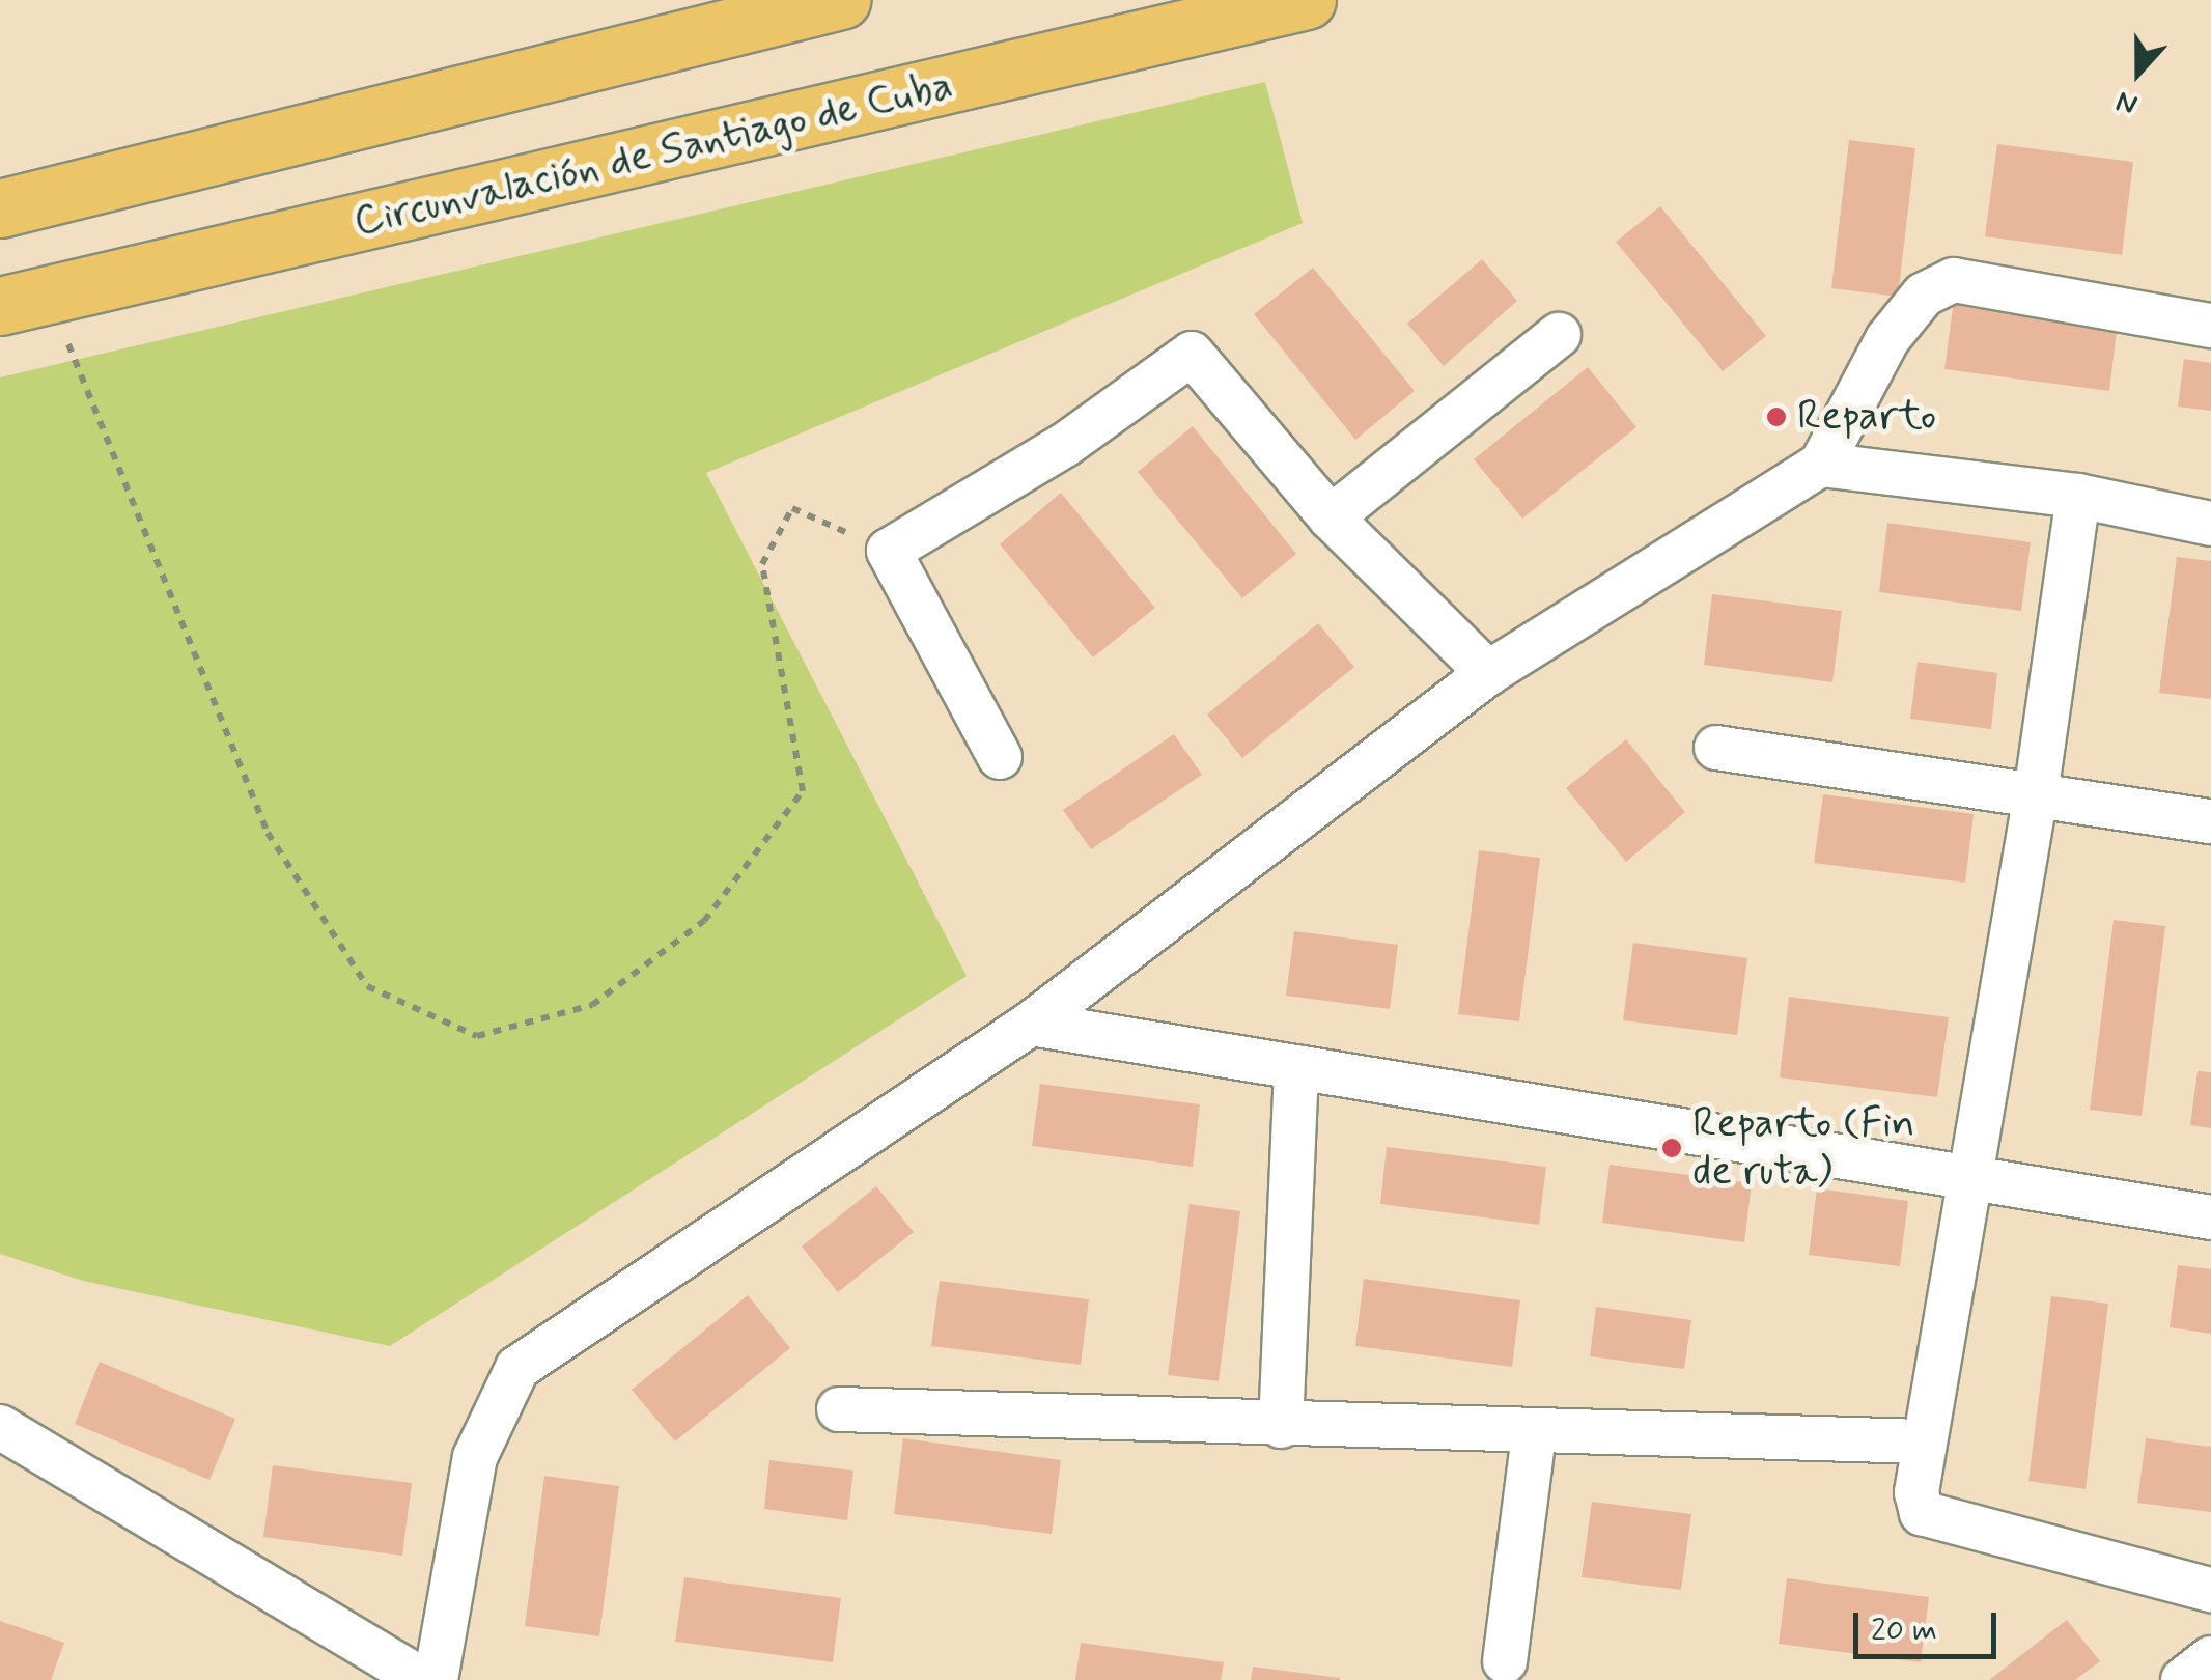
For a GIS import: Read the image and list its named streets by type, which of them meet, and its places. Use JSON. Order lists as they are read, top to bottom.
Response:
{
  "streets": {
    "highway": ["Circunvalación de Santiago de Cuba"]
  },
  "places": ["Reparto", "Reparto (Fin de ruta)"],
  "scale_bar": "20 m",
  "north": "bottom"
}
